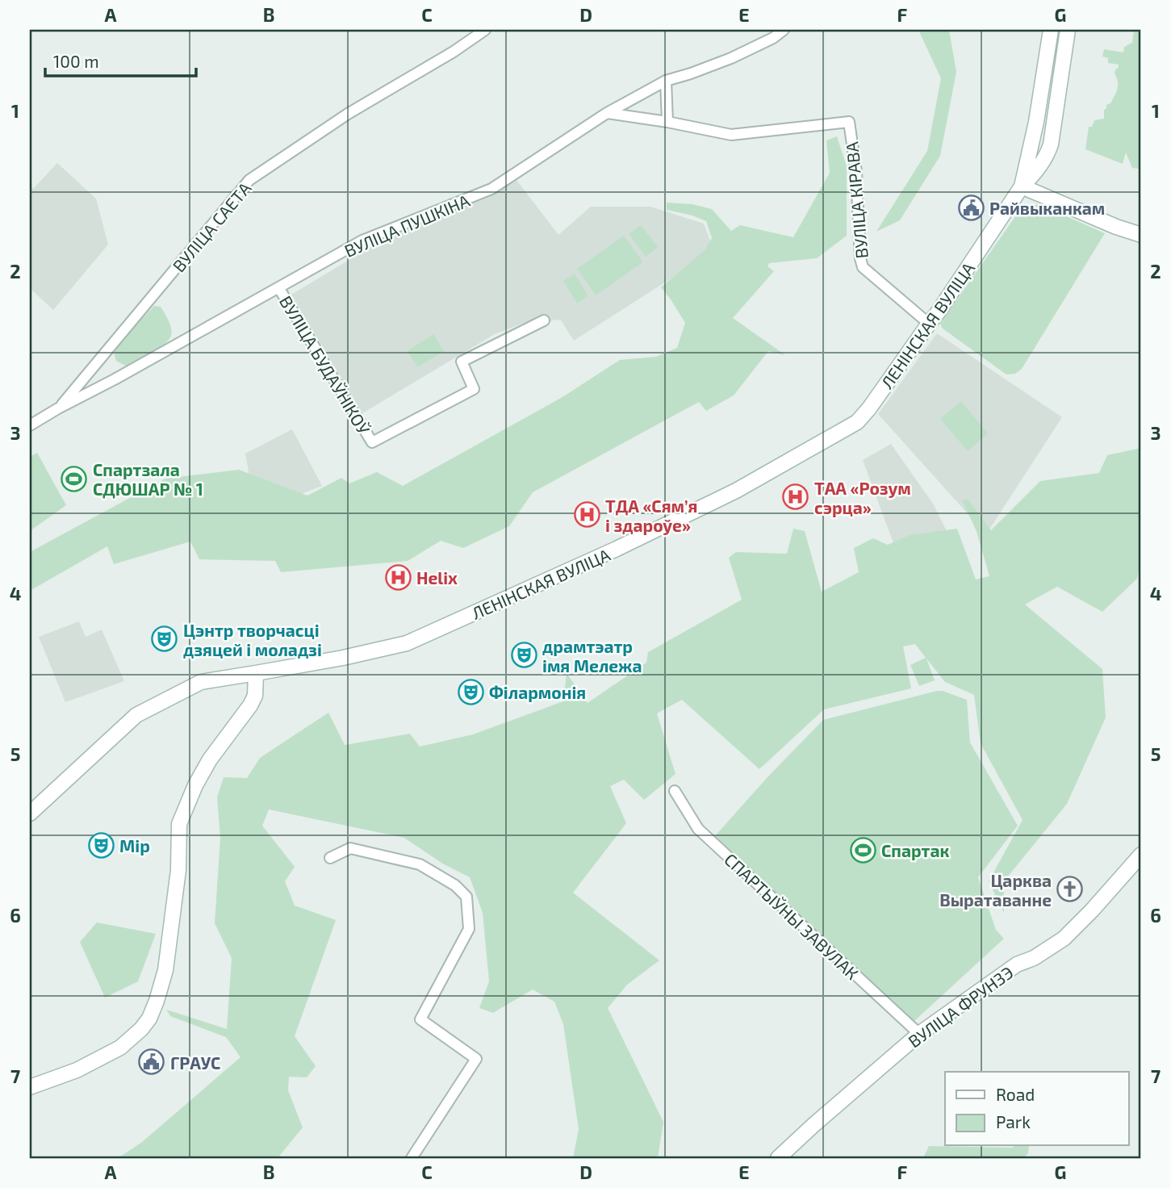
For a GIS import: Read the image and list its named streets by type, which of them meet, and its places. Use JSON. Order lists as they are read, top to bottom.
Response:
{
  "streets": {
    "main road": ["ЛЕНІНСКАЯ ВУЛІЦА", "ВУЛІЦА ФРУНЗЭ"],
    "street": [
      "ВУЛІЦА КІРАВА",
      "ВУЛІЦА ПУШКІНА",
      "ВУЛІЦА САЕТА",
      "ВУЛІЦА БУДАЎНІКОЎ",
      "СПАРТЫЎНЫ ЗАВУЛАК"
    ]
  },
  "crossings": [
    ["ВУЛІЦА КІРАВА", "ВУЛІЦА ПУШКІНА"],
    ["ВУЛІЦА КІРАВА", "ЛЕНІНСКАЯ ВУЛІЦА"],
    ["ВУЛІЦА ПУШКІНА", "ВУЛІЦА САЕТА"],
    ["ВУЛІЦА ПУШКІНА", "ВУЛІЦА БУДАЎНІКОЎ"],
    ["СПАРТЫЎНЫ ЗАВУЛАК", "ВУЛІЦА ФРУНЗЭ"]
  ],
  "places": {
    "public building": ["Райвыканкам", "ГРАУС"],
    "sports": ["Спартзала СДЮШАР № 1", "Спартак"],
    "hospital": ["ТАА «Розум сэрца»", "ТДА «Сямʼя і здароўе»", "Helix"],
    "theatre": [
      "Цэнтр творчасці дзяцей і моладзі",
      "драмтэатр імя Мележа",
      "Філармонія",
      "Мір"
    ],
    "church": ["Царква Выратаванне"]
  },
  "legend": ["Road", "Park"],
  "scale_bar": "100 m",
  "grid": {
    "columns": [
      "A",
      "B",
      "C",
      "D",
      "E",
      "F",
      "G"
    ],
    "rows": [
      "1",
      "2",
      "3",
      "4",
      "5",
      "6",
      "7"
    ]
  }
}
